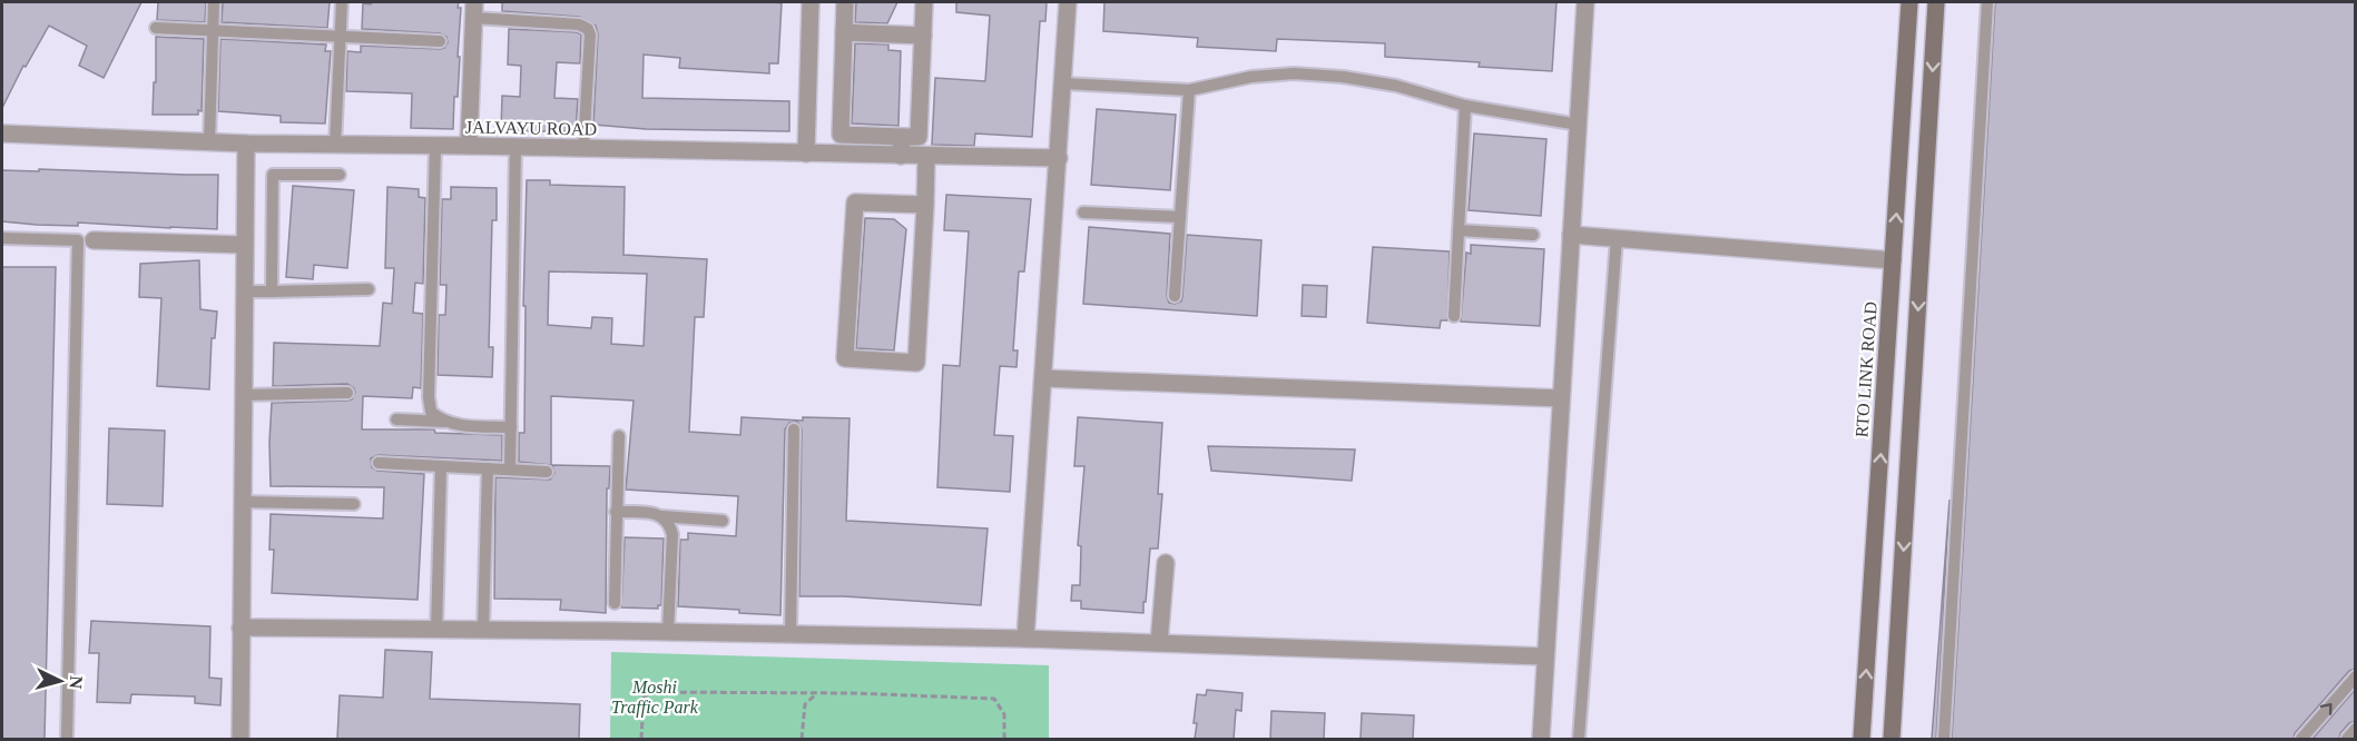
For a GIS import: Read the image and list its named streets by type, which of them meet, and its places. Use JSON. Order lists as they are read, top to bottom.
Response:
{
  "streets": {
    "main road": ["RTO LINK ROAD"],
    "street": ["JALVAYU ROAD"]
  },
  "parks": ["Moshi Traffic Park"],
  "north": "right"
}
